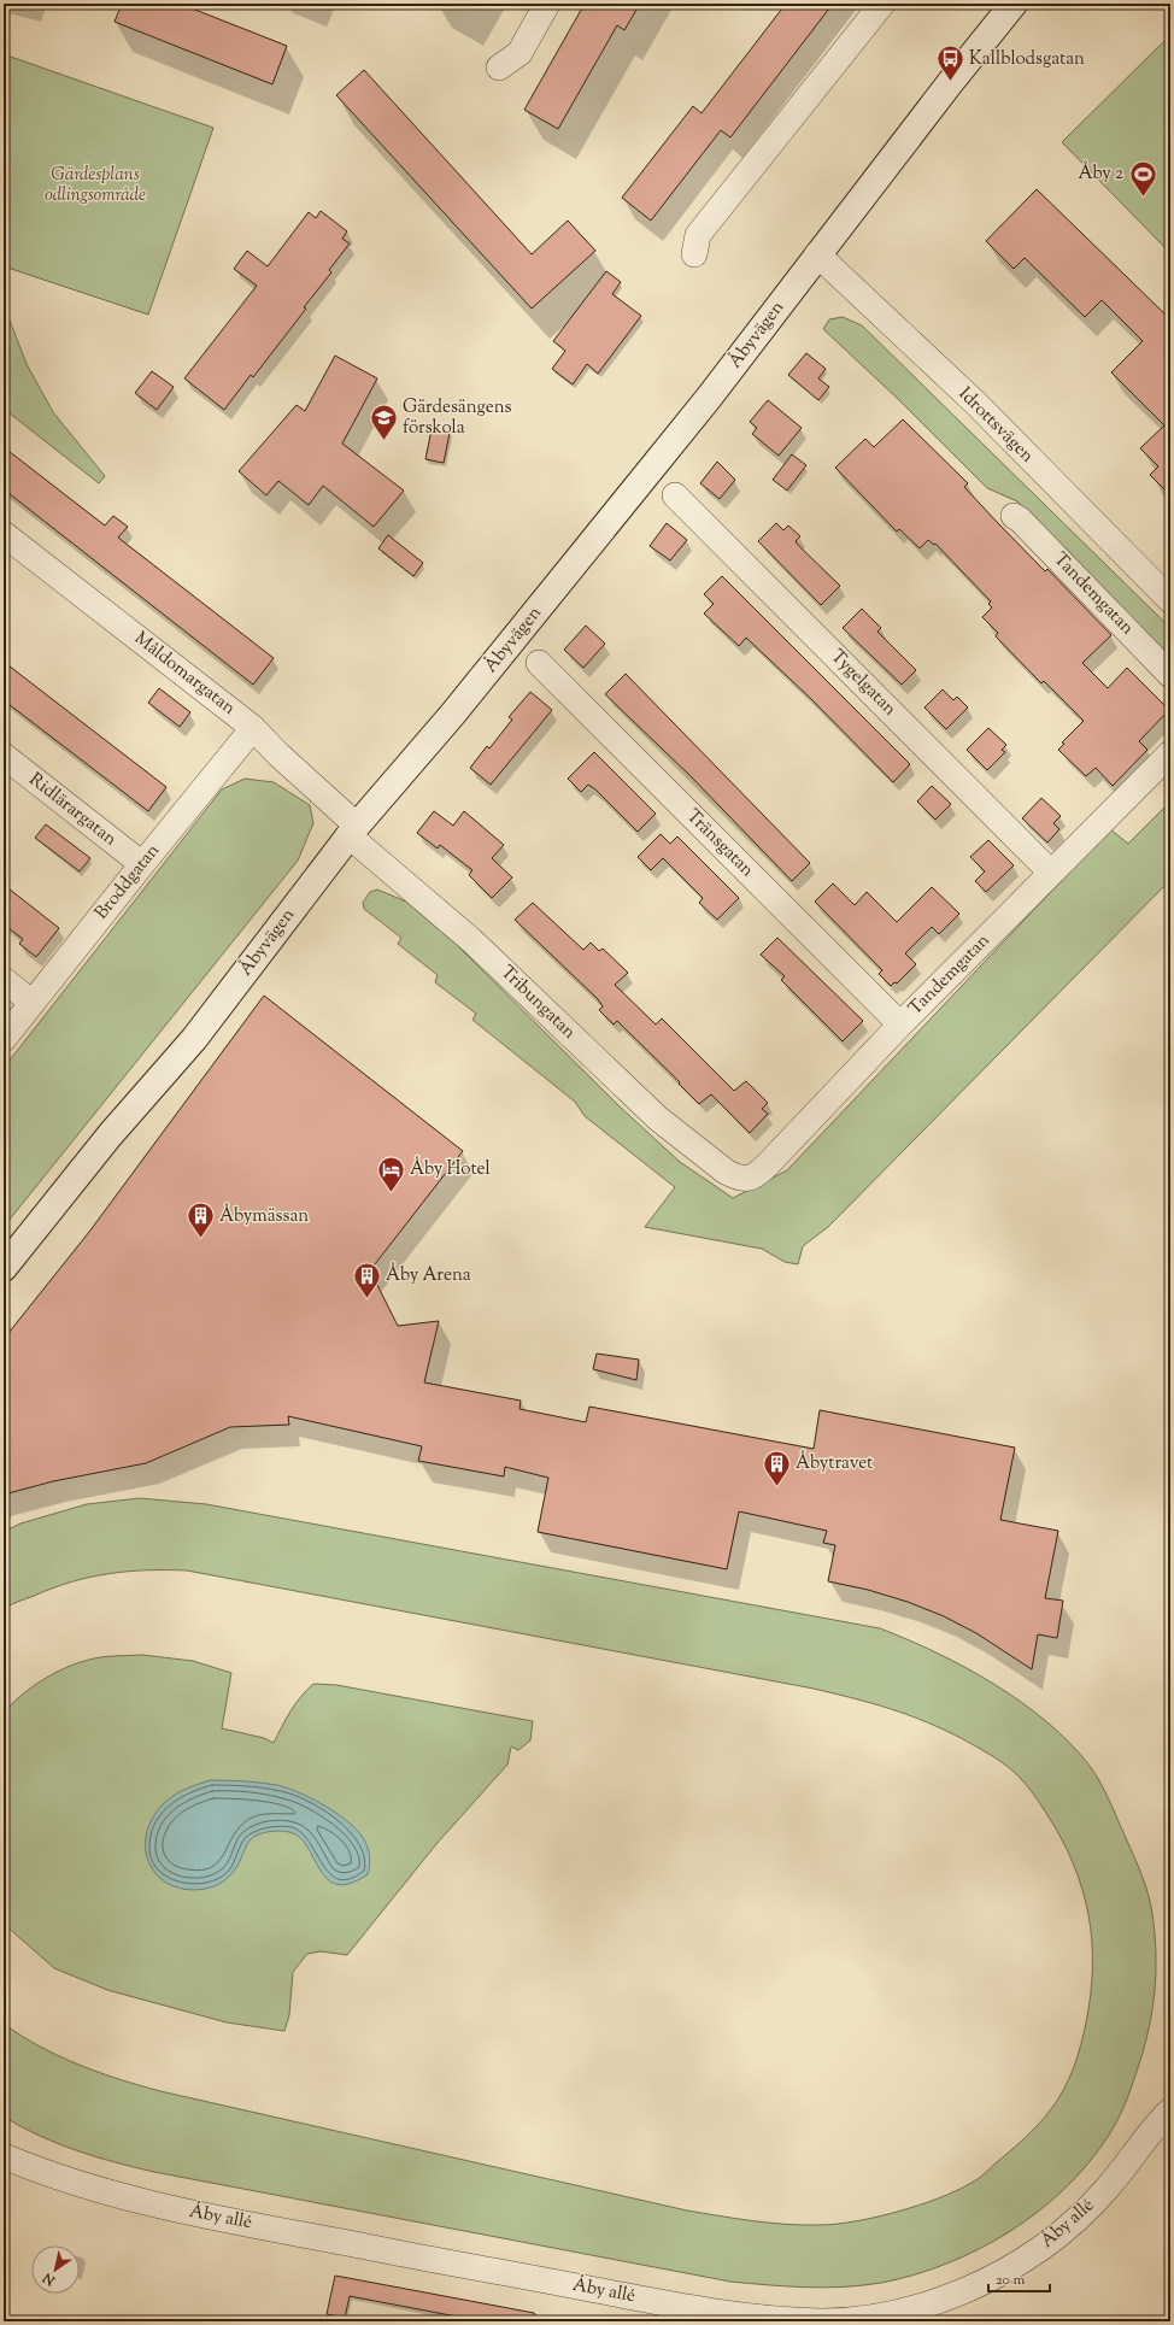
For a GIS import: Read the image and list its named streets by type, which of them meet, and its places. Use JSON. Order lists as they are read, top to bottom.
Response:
{
  "streets": {
    "street": [
      "Åbyvägen",
      "Idrottsvägen",
      "Tandemgatan",
      "Måldomargatan",
      "Tygelgatan",
      "Ridlärargatan",
      "Tränsgatan",
      "Broddgatan",
      "Tribungatan",
      "Åby allé"
    ]
  },
  "crossings": [
    ["Åbyvägen", "Idrottsvägen"],
    ["Åbyvägen", "Måldomargatan"],
    ["Åbyvägen", "Tribungatan"],
    ["Tandemgatan", "Tygelgatan"],
    ["Tandemgatan", "Tränsgatan"],
    ["Tandemgatan", "Tribungatan"],
    ["Måldomargatan", "Broddgatan"],
    ["Måldomargatan", "Tribungatan"],
    ["Ridlärargatan", "Broddgatan"]
  ],
  "parks": ["Gärdesplans odlingsområde"],
  "places": {
    "bus stop": ["Kallblodsgatan"],
    "sports": ["Åby 2"],
    "school or university": ["Gärdesängens förskola"],
    "hotel": ["Åby Hotel"],
    "building": ["Åbymässan", "Åby Arena", "Åbytravet"]
  },
  "scale_bar": "20 m",
  "north": "bottom left"
}
